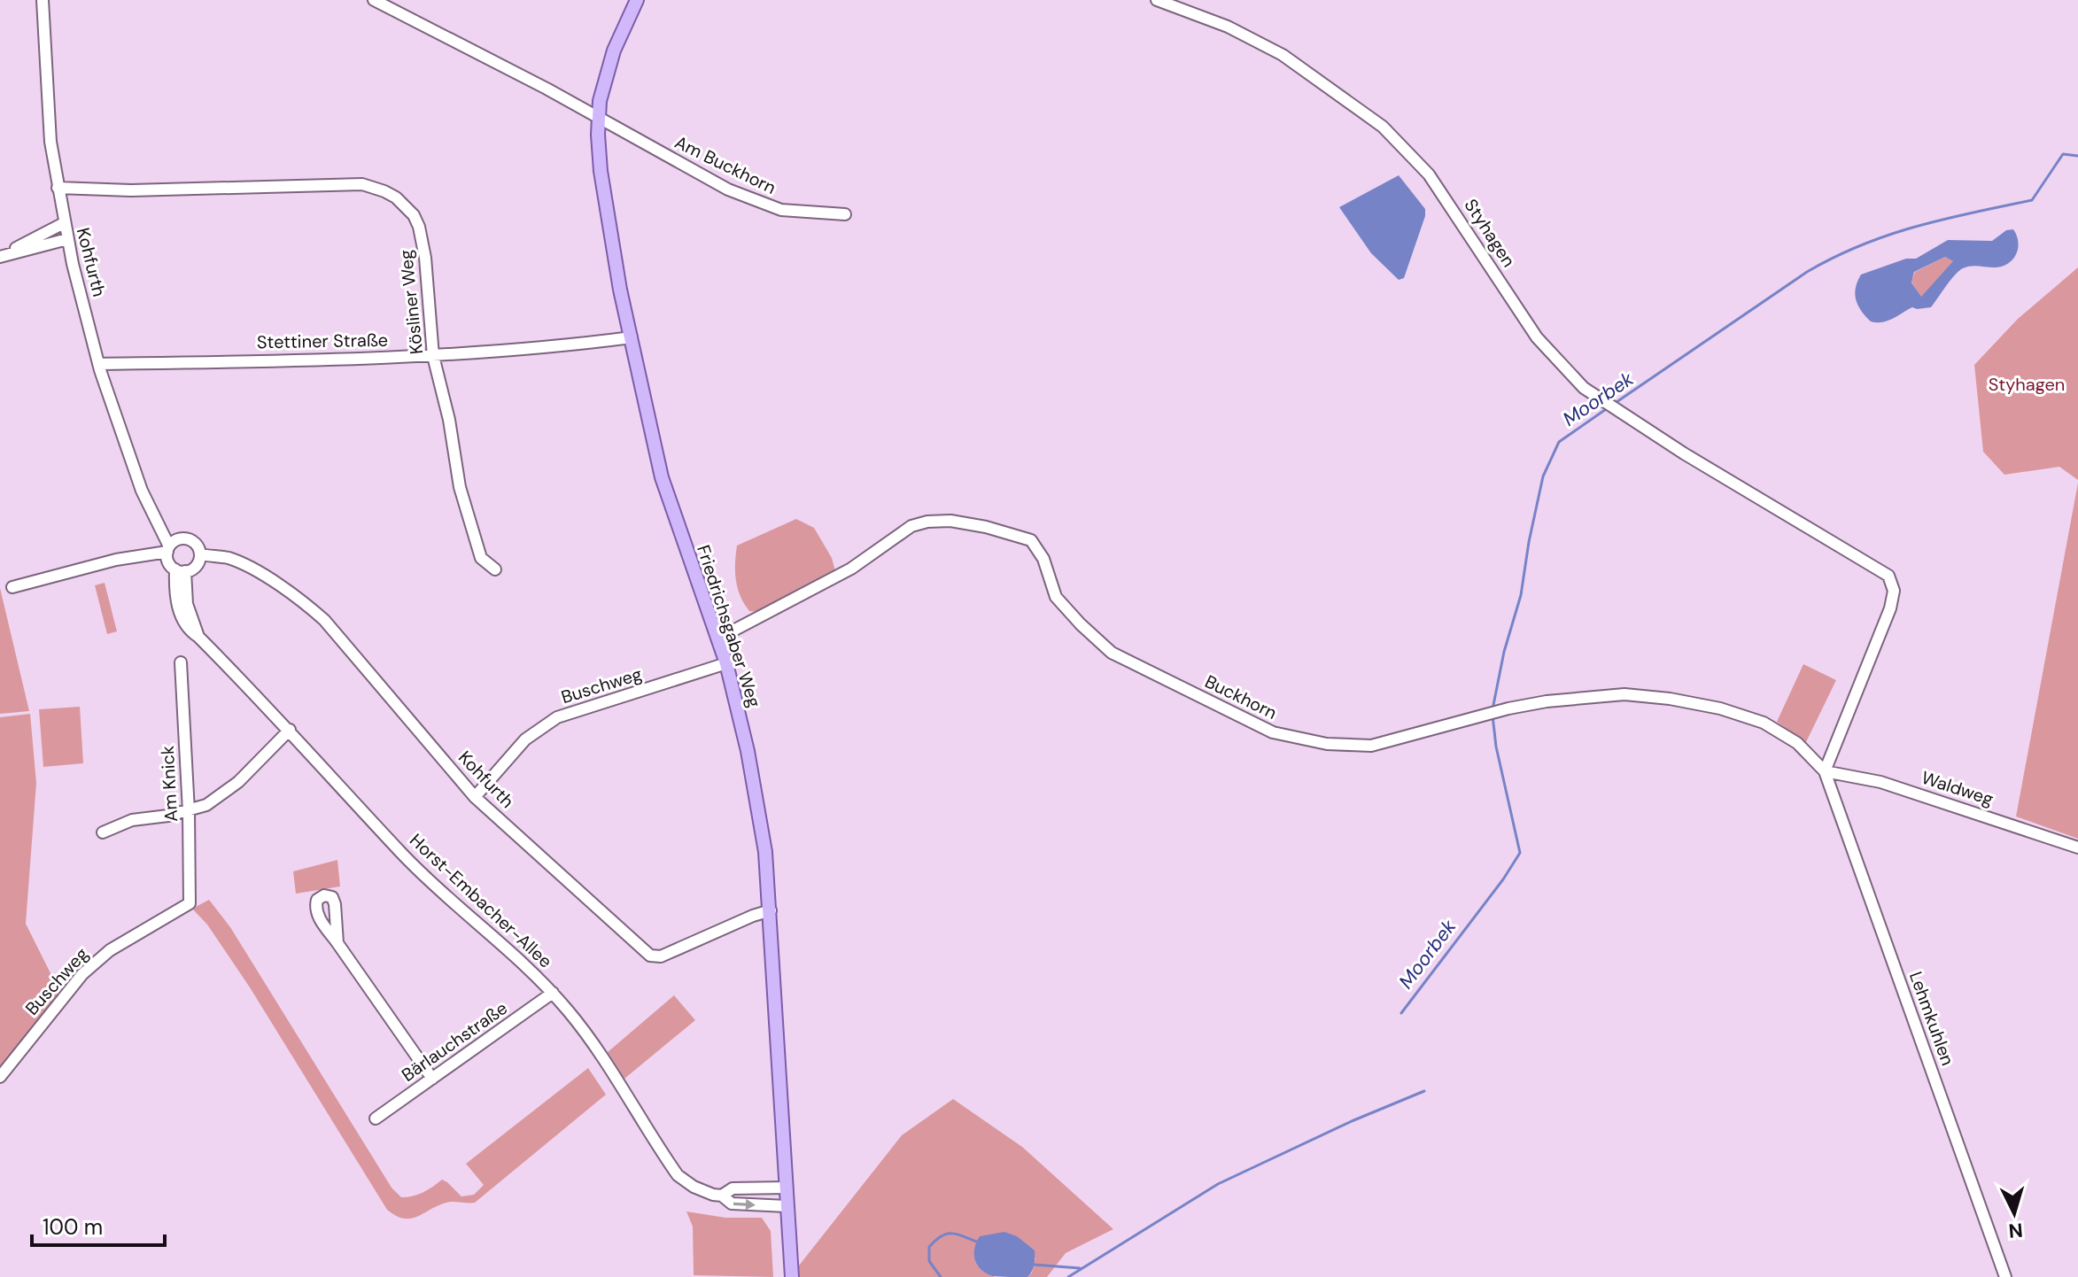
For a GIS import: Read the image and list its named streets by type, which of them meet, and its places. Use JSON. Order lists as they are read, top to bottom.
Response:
{
  "streets": {
    "main road": ["Friedrichsgaber Weg"],
    "street": [
      "Am Buckhorn",
      "Styhagen",
      "Kohfurth",
      "Kösliner Weg",
      "Stettiner Straße",
      "Buschweg",
      "Buckhorn",
      "Am Knick",
      "Waldweg",
      "Horst-Embacher-Allee",
      "Lehmkuhlen",
      "Bärlauchstraße"
    ]
  },
  "crossings": [
    ["Am Buckhorn", "Friedrichsgaber Weg"],
    ["Styhagen", "Buckhorn"],
    ["Styhagen", "Waldweg"],
    ["Styhagen", "Lehmkuhlen"],
    ["Kohfurth", "Kösliner Weg"],
    ["Kohfurth", "Stettiner Straße"],
    ["Kohfurth", "Friedrichsgaber Weg"],
    ["Kohfurth", "Buschweg"],
    ["Kohfurth", "Horst-Embacher-Allee"],
    ["Kösliner Weg", "Stettiner Straße"],
    ["Stettiner Straße", "Friedrichsgaber Weg"],
    ["Friedrichsgaber Weg", "Buschweg"],
    ["Friedrichsgaber Weg", "Buckhorn"],
    ["Friedrichsgaber Weg", "Horst-Embacher-Allee"],
    ["Buschweg", "Am Knick"],
    ["Buckhorn", "Waldweg"],
    ["Buckhorn", "Lehmkuhlen"],
    ["Waldweg", "Lehmkuhlen"],
    ["Horst-Embacher-Allee", "Bärlauchstraße"]
  ],
  "water": ["Moorbek"],
  "parks": ["Styhagen"],
  "scale_bar": "100 m",
  "north": "bottom"
}
